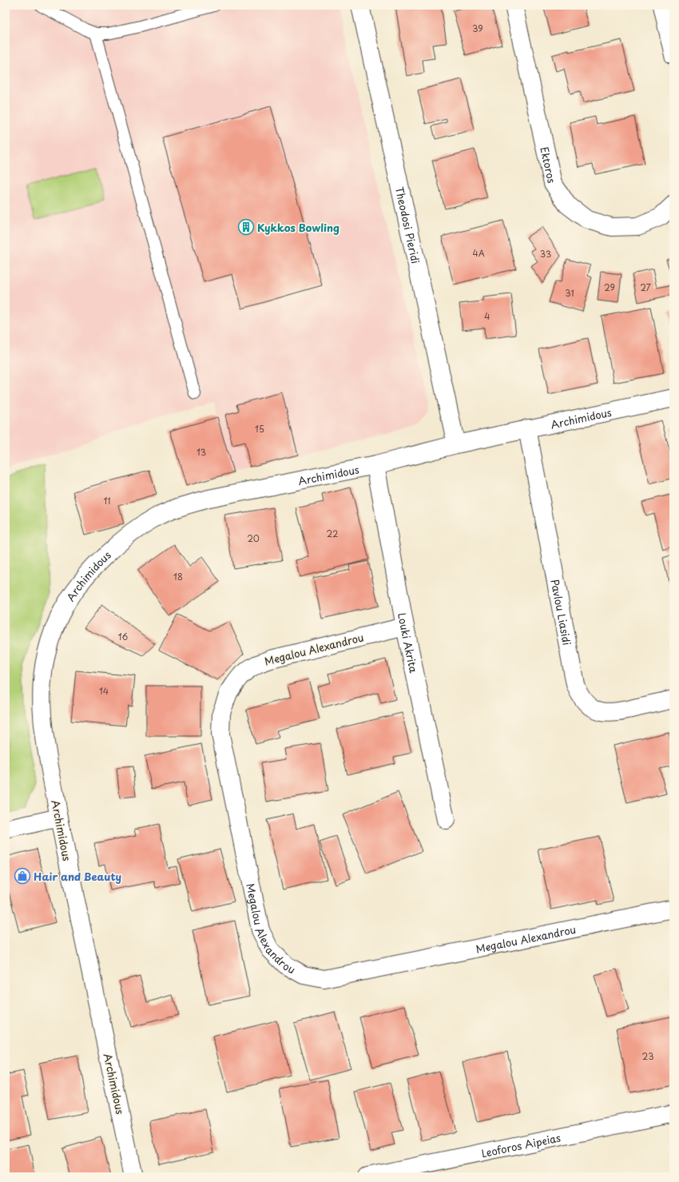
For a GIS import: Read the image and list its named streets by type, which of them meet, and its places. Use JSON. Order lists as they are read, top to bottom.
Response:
{
  "streets": {
    "street": [
      "Ektoros",
      "Theodosi Pieridi",
      "Archimidous",
      "Pavlou Liasidi",
      "Louki Akrita",
      "Megalou Alexandrou",
      "Leoforos Aipeias"
    ]
  },
  "crossings": [
    ["Theodosi Pieridi", "Archimidous"],
    ["Archimidous", "Pavlou Liasidi"],
    ["Archimidous", "Louki Akrita"],
    ["Louki Akrita", "Megalou Alexandrou"]
  ],
  "places": {
    "building": ["Kykkos Bowling"],
    "shop": ["Hair and Beauty"]
  },
  "house_numbers": [
    "39",
    "4A",
    "33",
    "29",
    "27",
    "31",
    "4",
    "15",
    "13",
    "11",
    "22",
    "20",
    "18",
    "16",
    "14",
    "23"
  ]
}
